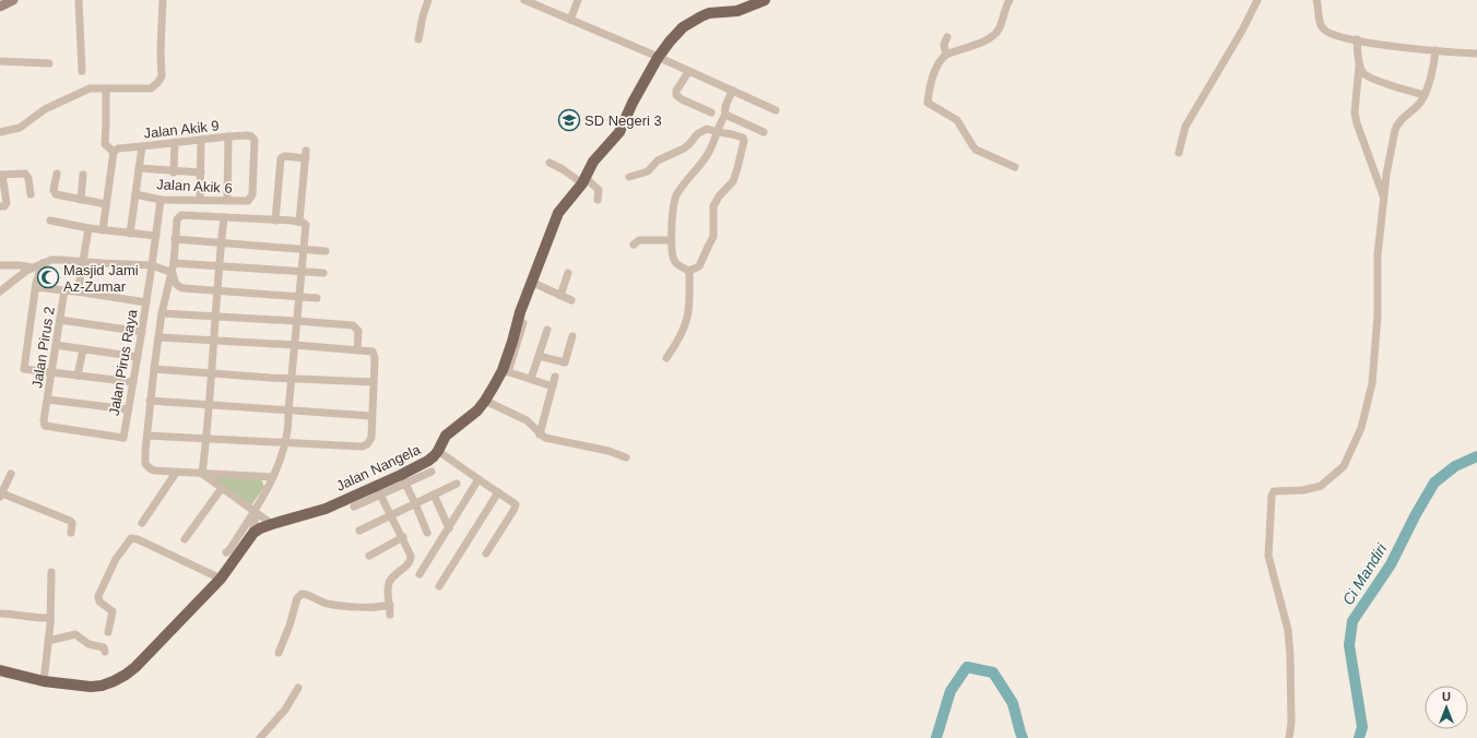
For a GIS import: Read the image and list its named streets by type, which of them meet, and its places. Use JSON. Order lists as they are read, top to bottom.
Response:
{
  "streets": {
    "main road": ["Jalan Nangela"],
    "street": [
      "Jalan Akik 9",
      "Jalan Akik 6",
      "Jalan Pirus 2",
      "Jalan Pirus Raya"
    ]
  },
  "crossings": [
    ["Jalan Akik 9", "Jalan Akik 6"],
    ["Jalan Akik 6", "Jalan Pirus Raya"],
    ["Jalan Pirus 2", "Jalan Pirus Raya"]
  ],
  "water": ["Ci Mandiri"],
  "places": {
    "school or university": ["SD Negeri 3"],
    "mosque": ["Masjid Jami Az-Zumar"]
  },
  "north": "top"
}
